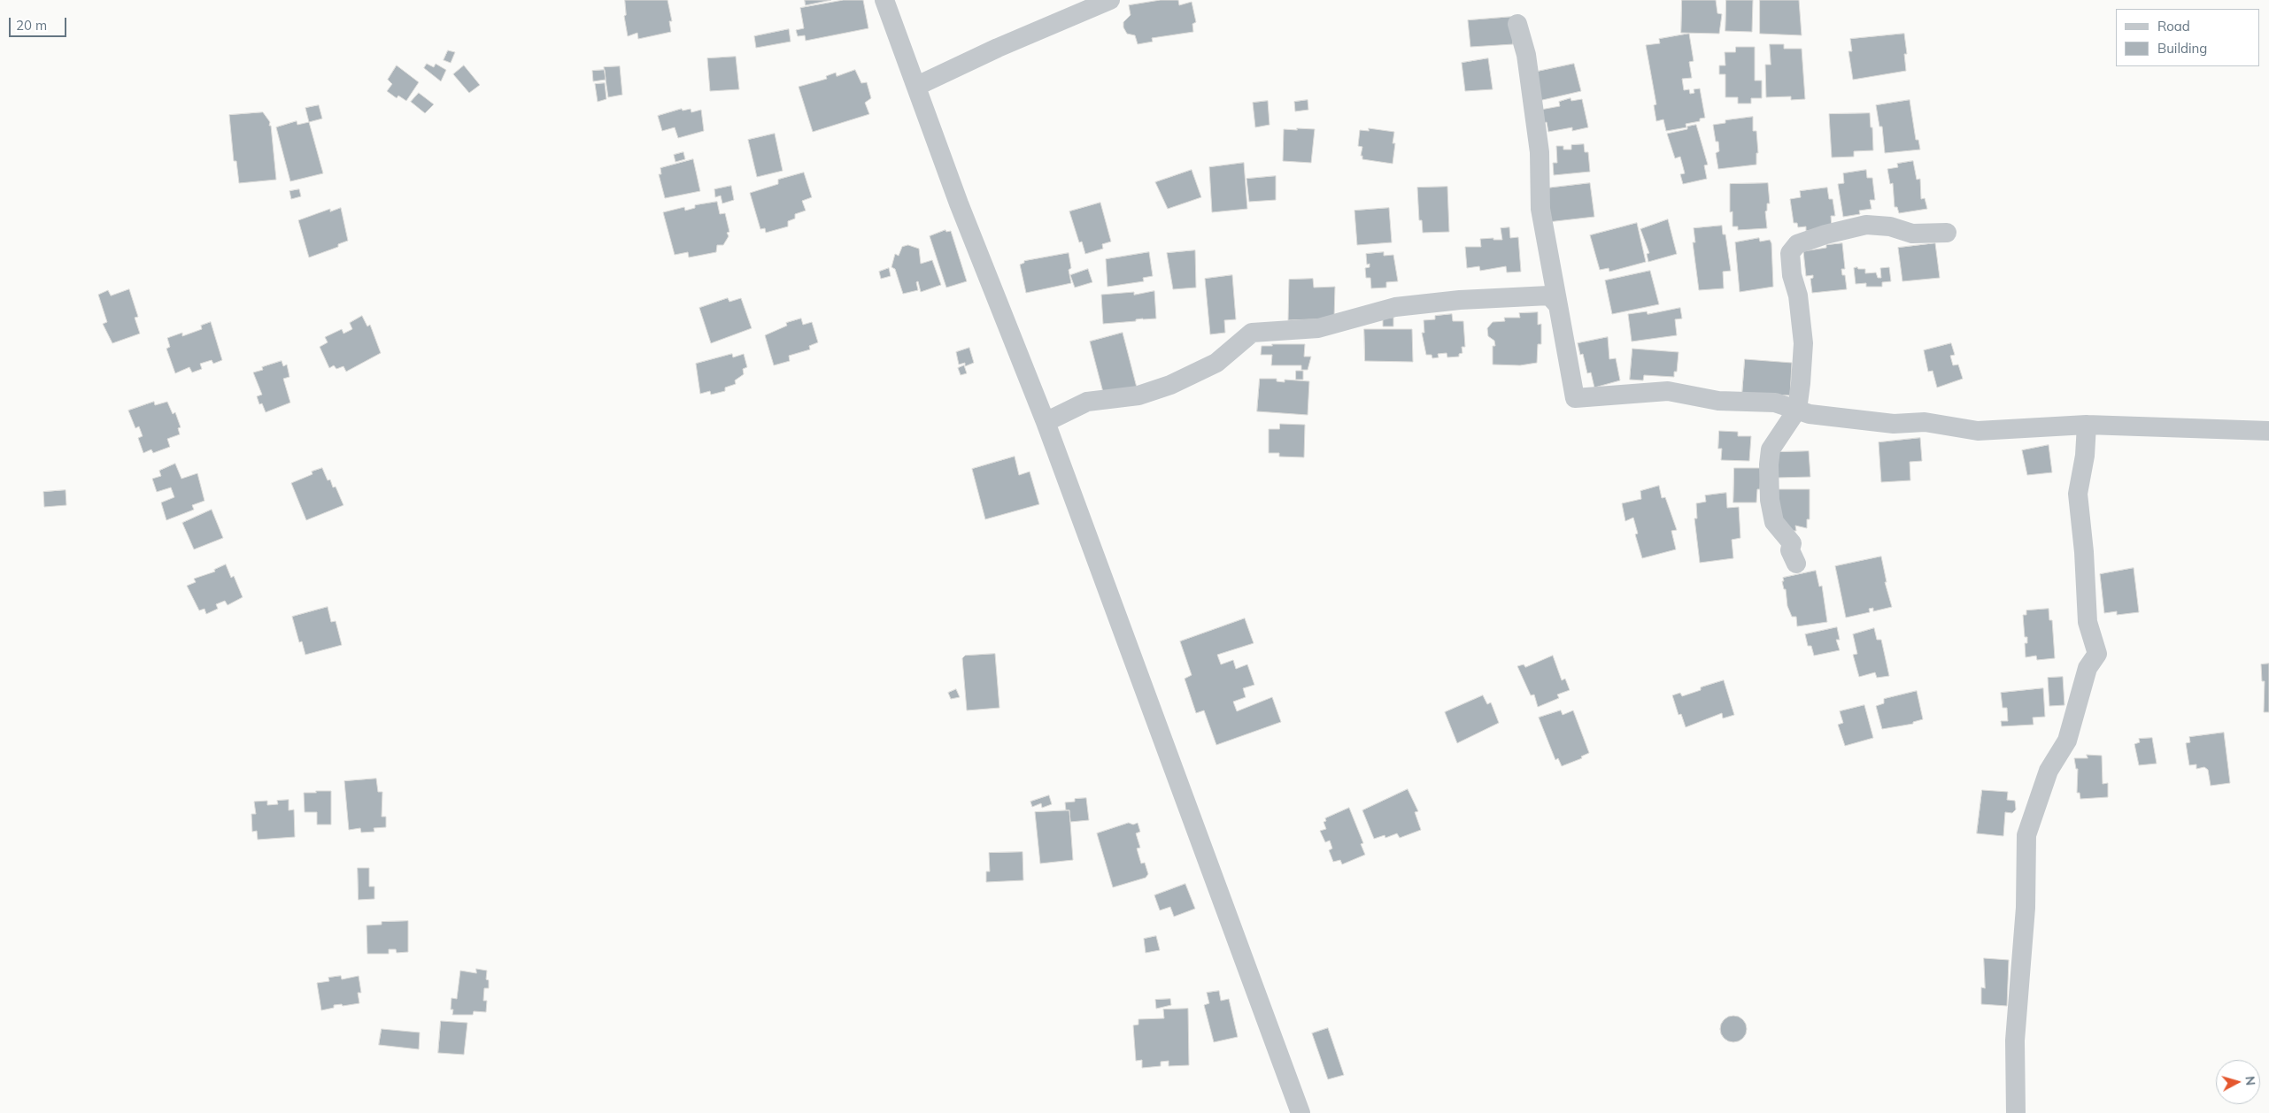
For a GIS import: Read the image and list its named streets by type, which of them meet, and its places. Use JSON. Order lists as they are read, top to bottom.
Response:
{
  "legend": ["Road", "Building"],
  "scale_bar": "20 m",
  "north": "right"
}
